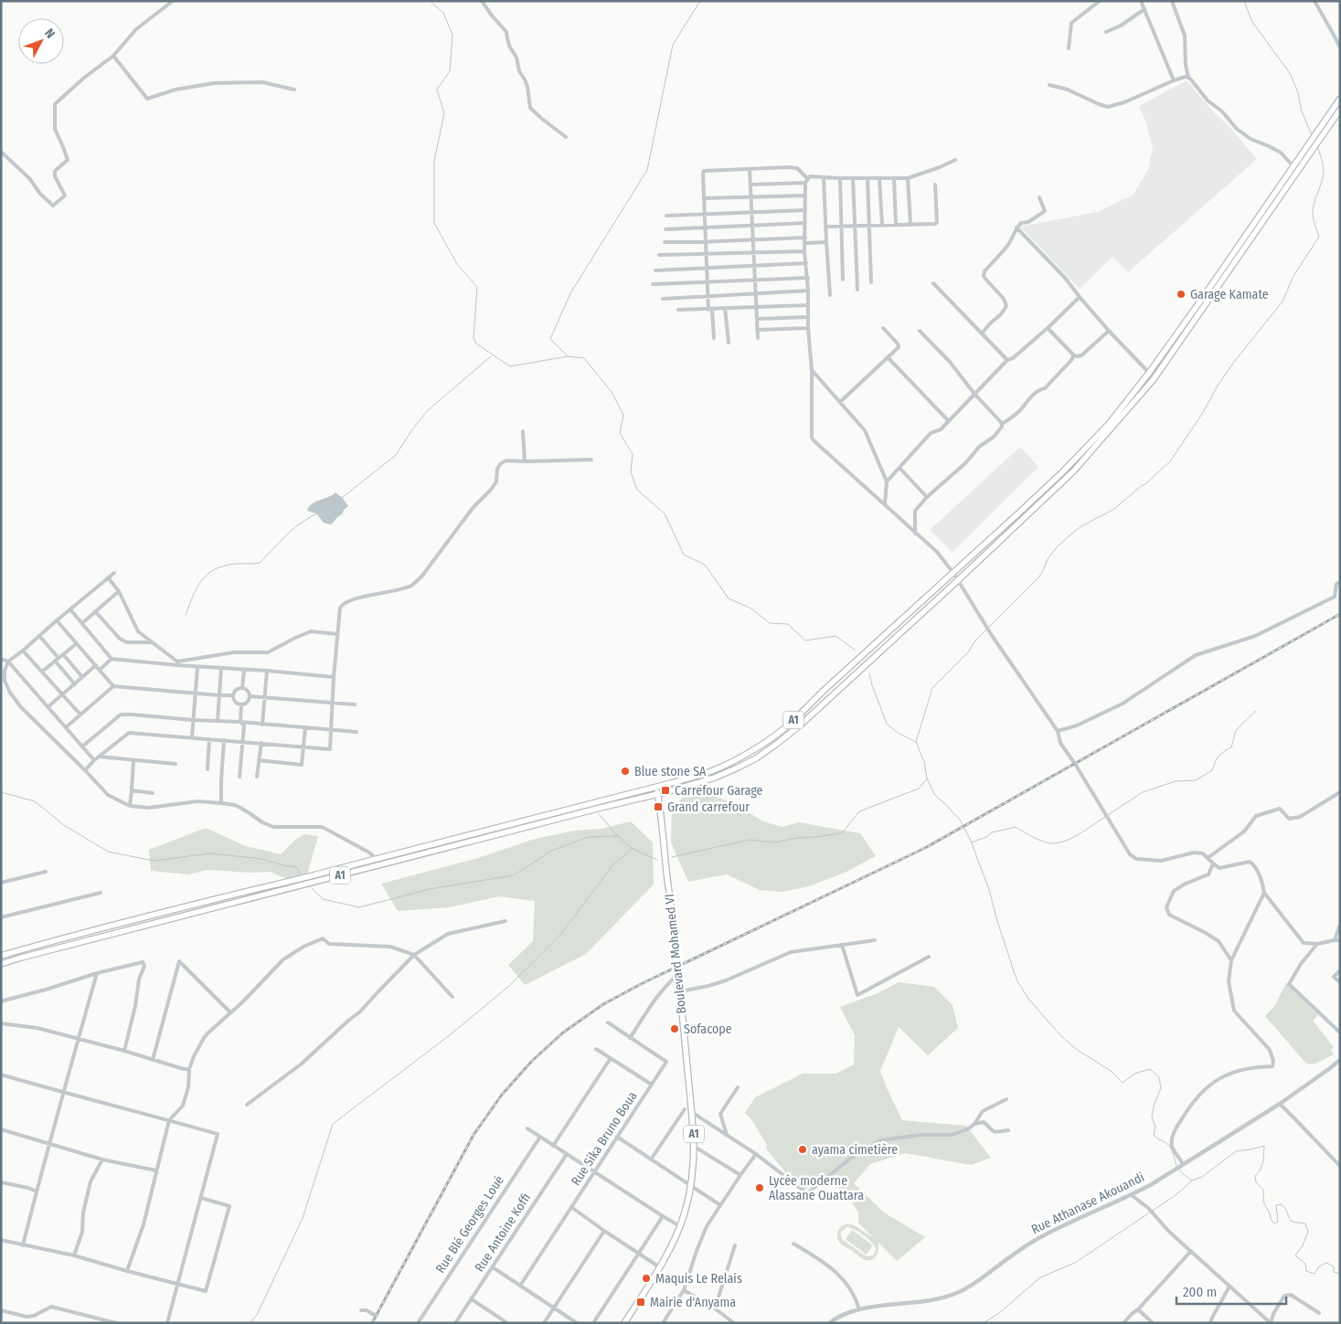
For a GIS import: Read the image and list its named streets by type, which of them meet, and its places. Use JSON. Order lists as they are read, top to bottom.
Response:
{
  "streets": {
    "main road": ["A1", "Boulevard Mohamed VI"],
    "street": [
      "Rue Sika Bruno Boua",
      "Rue Athanase Akouandi",
      "Rue Blé Georges Loué",
      "Rue Antoine Koffi"
    ]
  },
  "crossings": [
    ["A1", "Boulevard Mohamed VI"]
  ],
  "places": {
    "other": [
      "Garage Kamate",
      "Blue stone SA",
      "Sofacope",
      "ayama cimetière",
      "Lycée moderne Alassane Ouattara",
      "Maquis Le Relais"
    ],
    "transit": ["Carrefour Garage", "Grand carrefour", "Mairie d'Anyama"]
  },
  "scale_bar": "200 m",
  "north": "top right"
}
